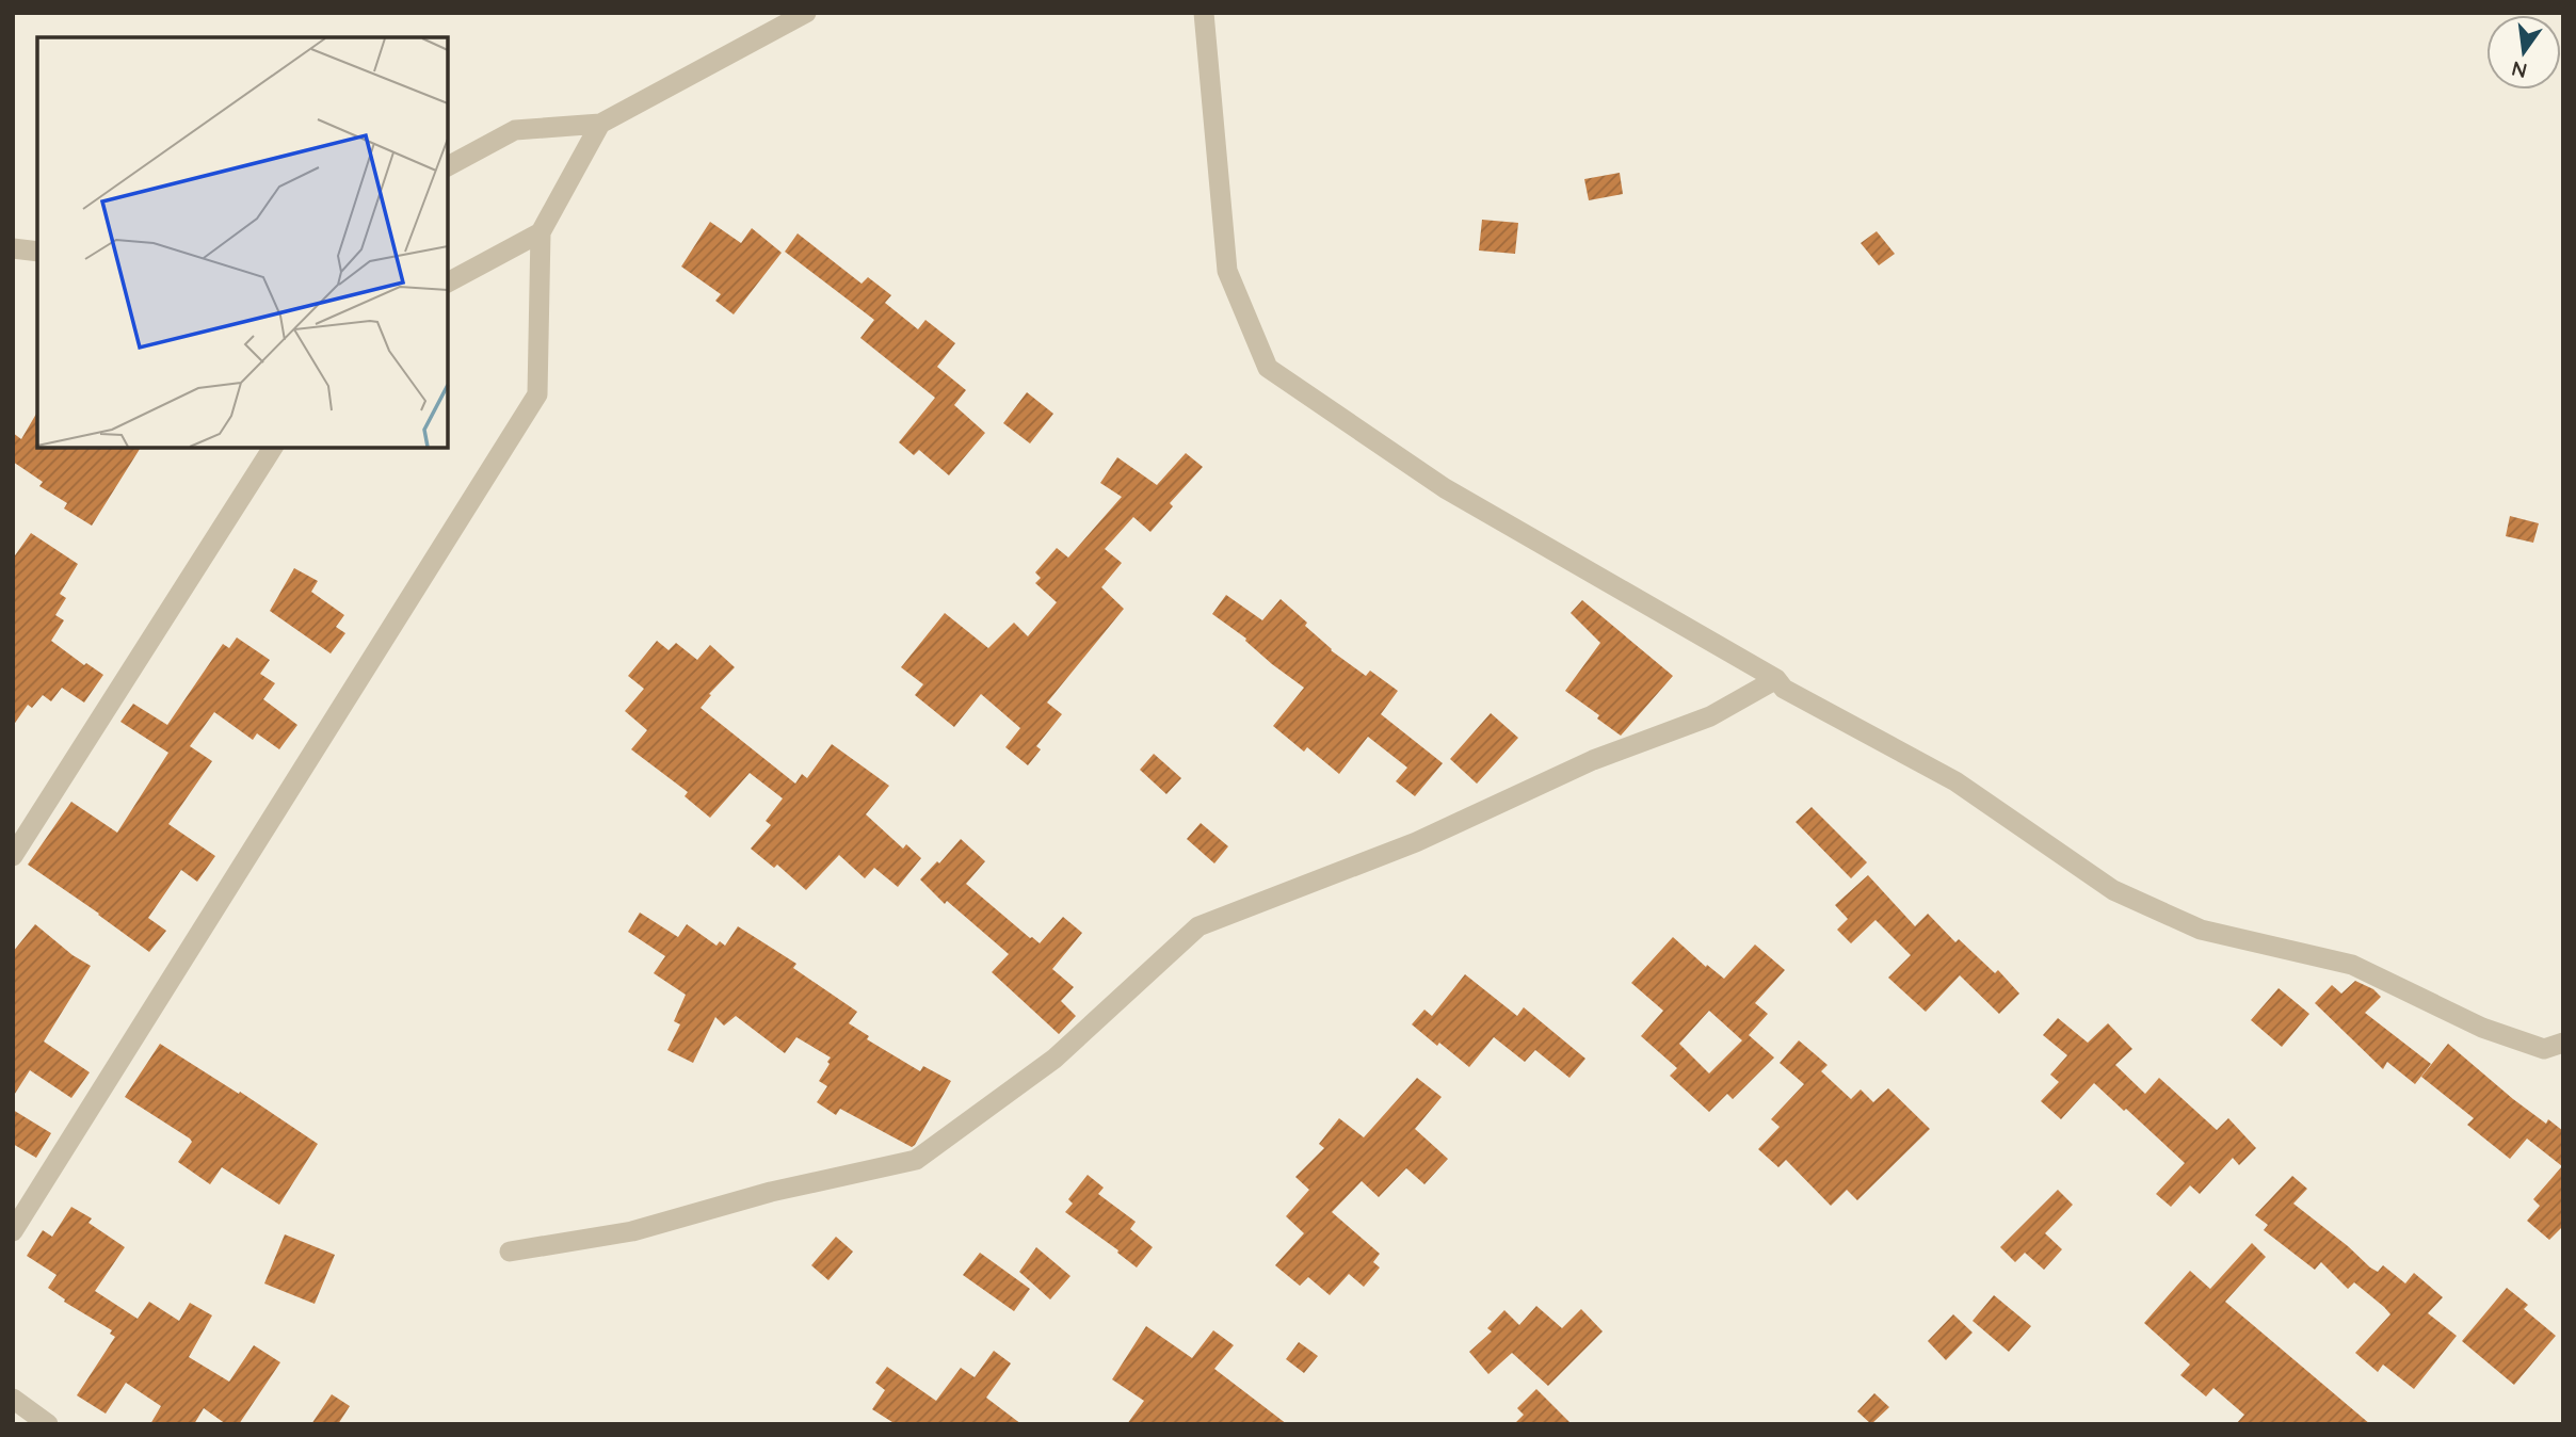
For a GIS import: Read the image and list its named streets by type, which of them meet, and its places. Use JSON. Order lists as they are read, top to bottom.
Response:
{
  "north": "bottom"
}
